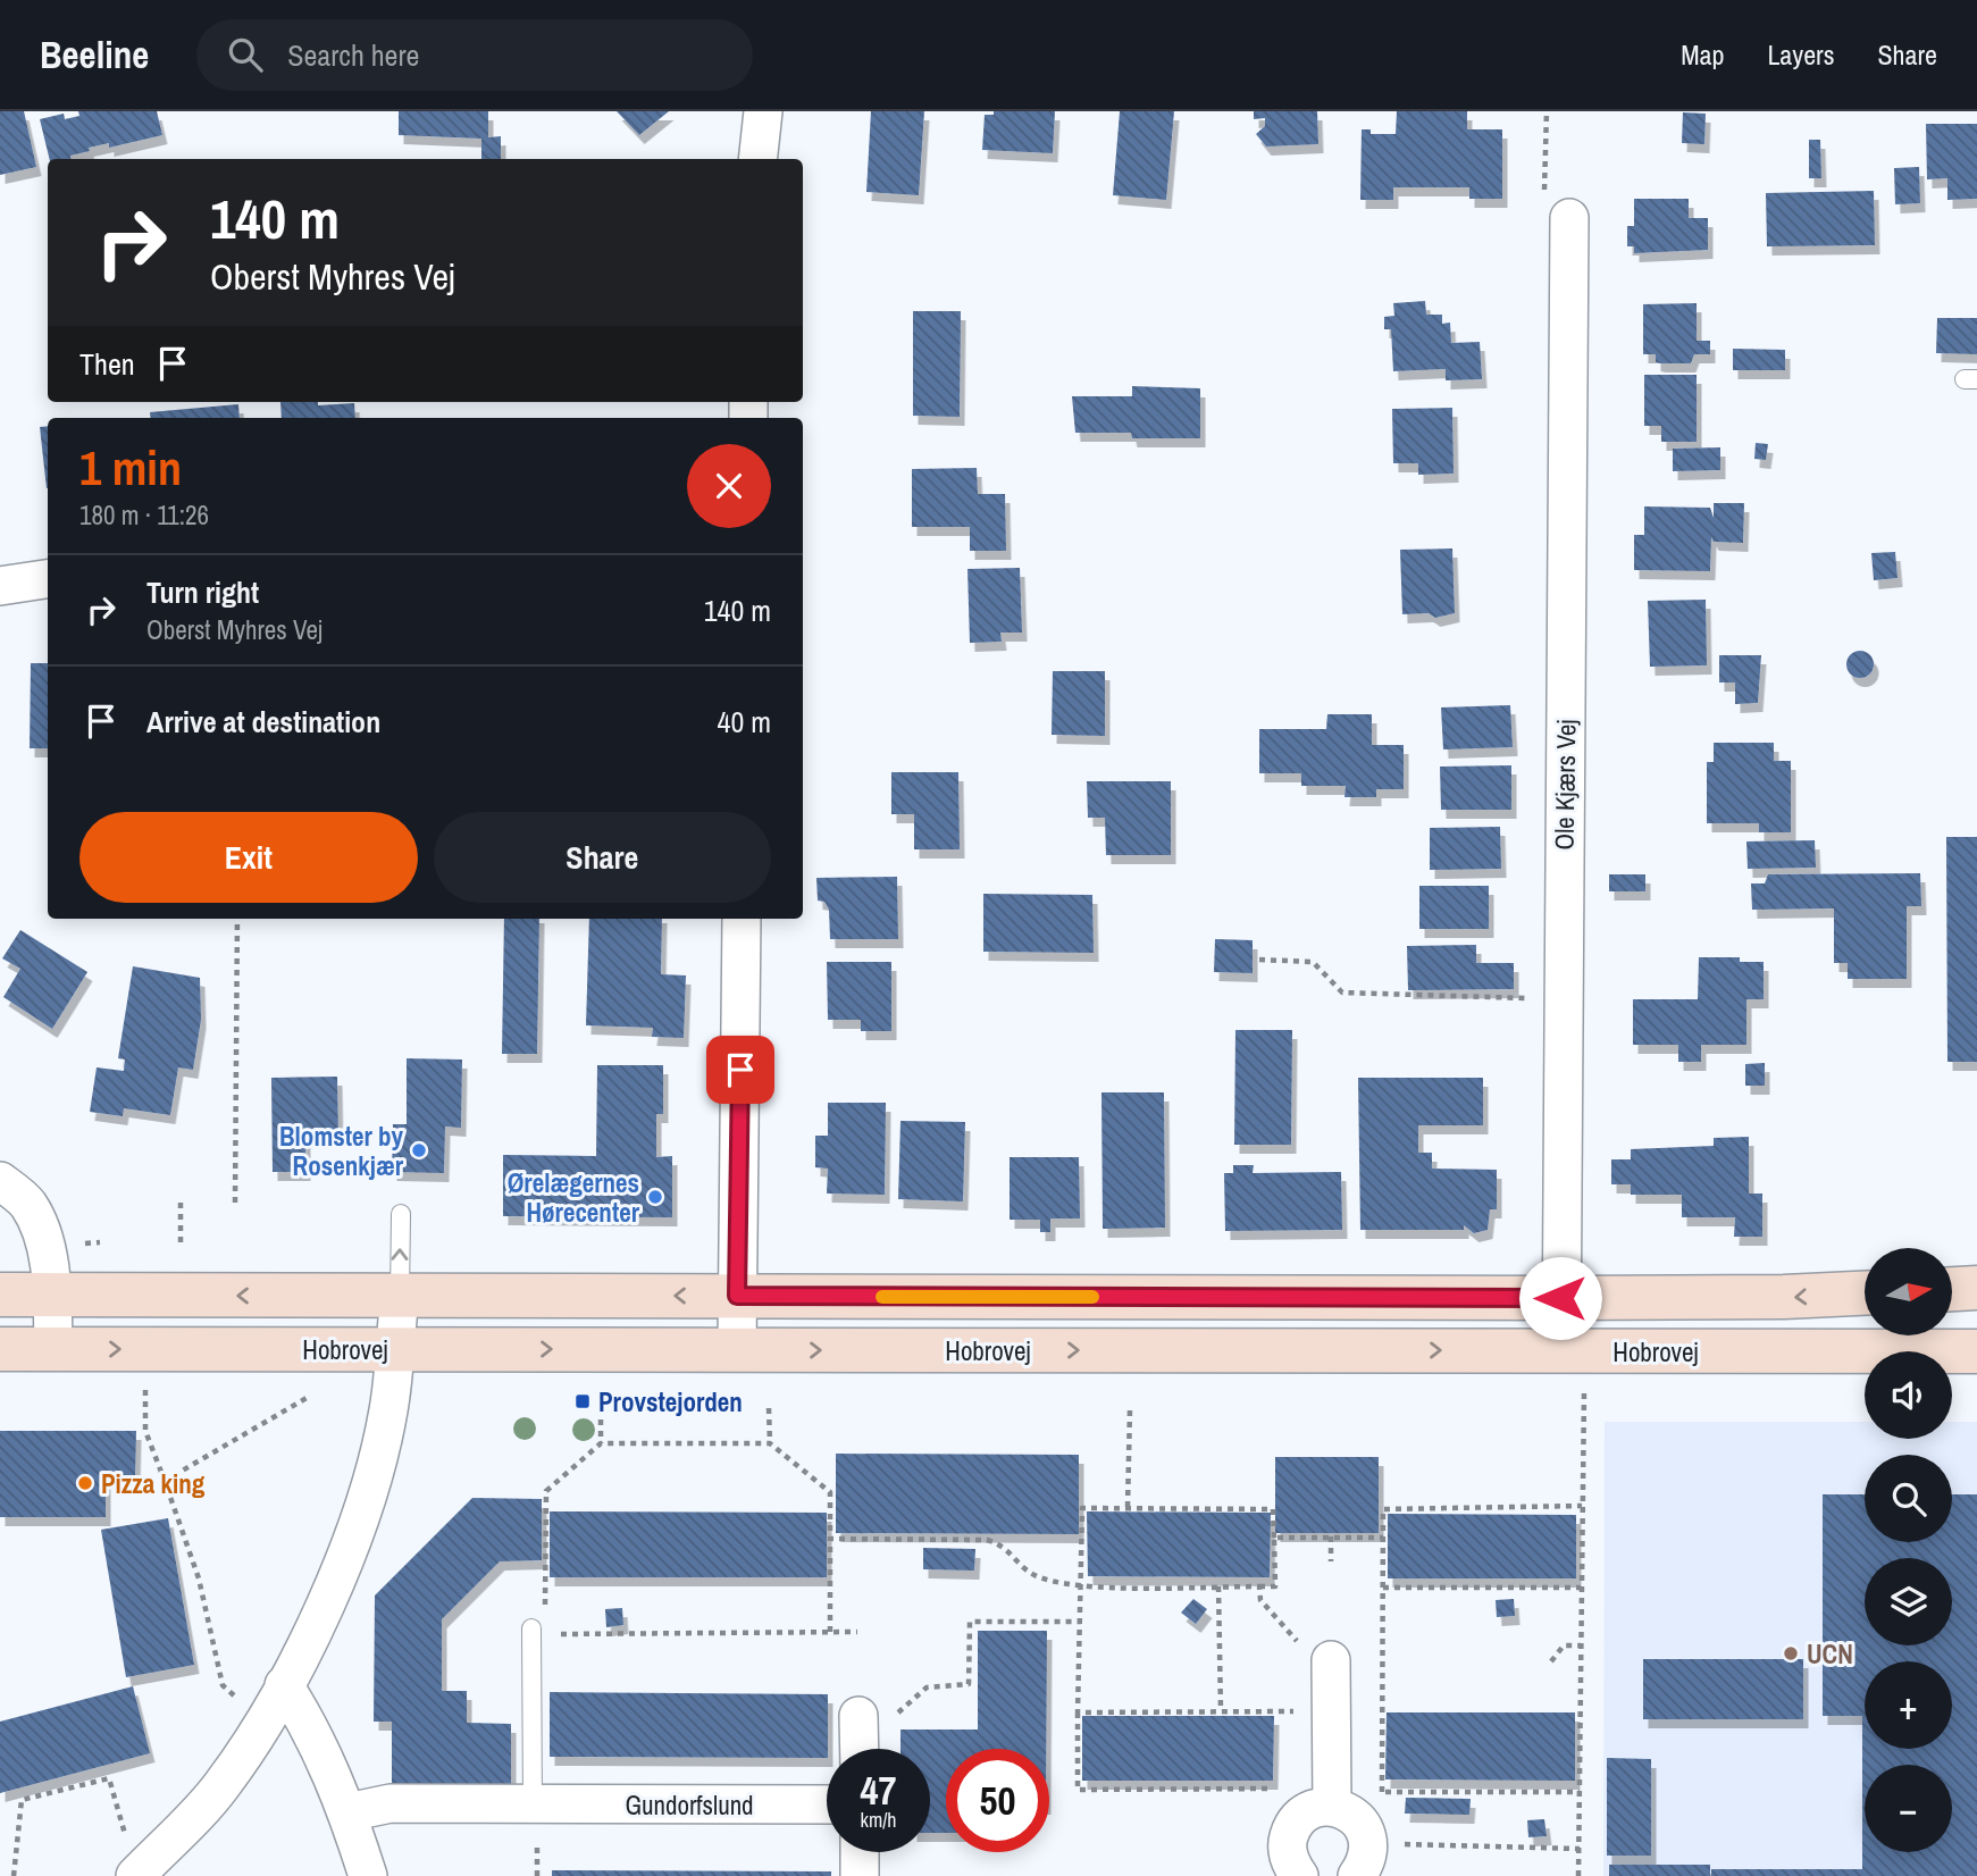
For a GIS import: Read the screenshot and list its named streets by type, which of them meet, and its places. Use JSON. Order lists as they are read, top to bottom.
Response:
{
  "streets": {
    "main road": ["Hobrovej"],
    "street": ["Ole Kjærs Vej", "Gundorfslund"]
  },
  "crossings": [
    ["Ole Kjærs Vej", "Hobrovej"]
  ],
  "places": {
    "other": [
      "Blomster by Rosenkjær",
      "Ørelægernes Hørecenter",
      "Pizza king",
      "UCN"
    ],
    "transit": ["Provstejorden"]
  },
  "north": "right",
  "page": {
    "header": "Beeline",
    "search": "Search here",
    "nav": ["Map", "Layers", "Share"],
    "turn": ["140 m", "Oberst Myhres Vej"],
    "then": "Then",
    "heading": ["1 min", "180 m · 11:26"],
    "list": [
      {
        "name": "Turn right",
        "note": "Oberst Myhres Vej",
        "value": "140 m"
      },
      {
        "name": "Arrive at destination",
        "value": "40 m"
      }
    ],
    "buttons": ["Exit", "Share"],
    "map_buttons": ["+", "−"],
    "speed": "47 km/h",
    "limit": "50"
  }
}
